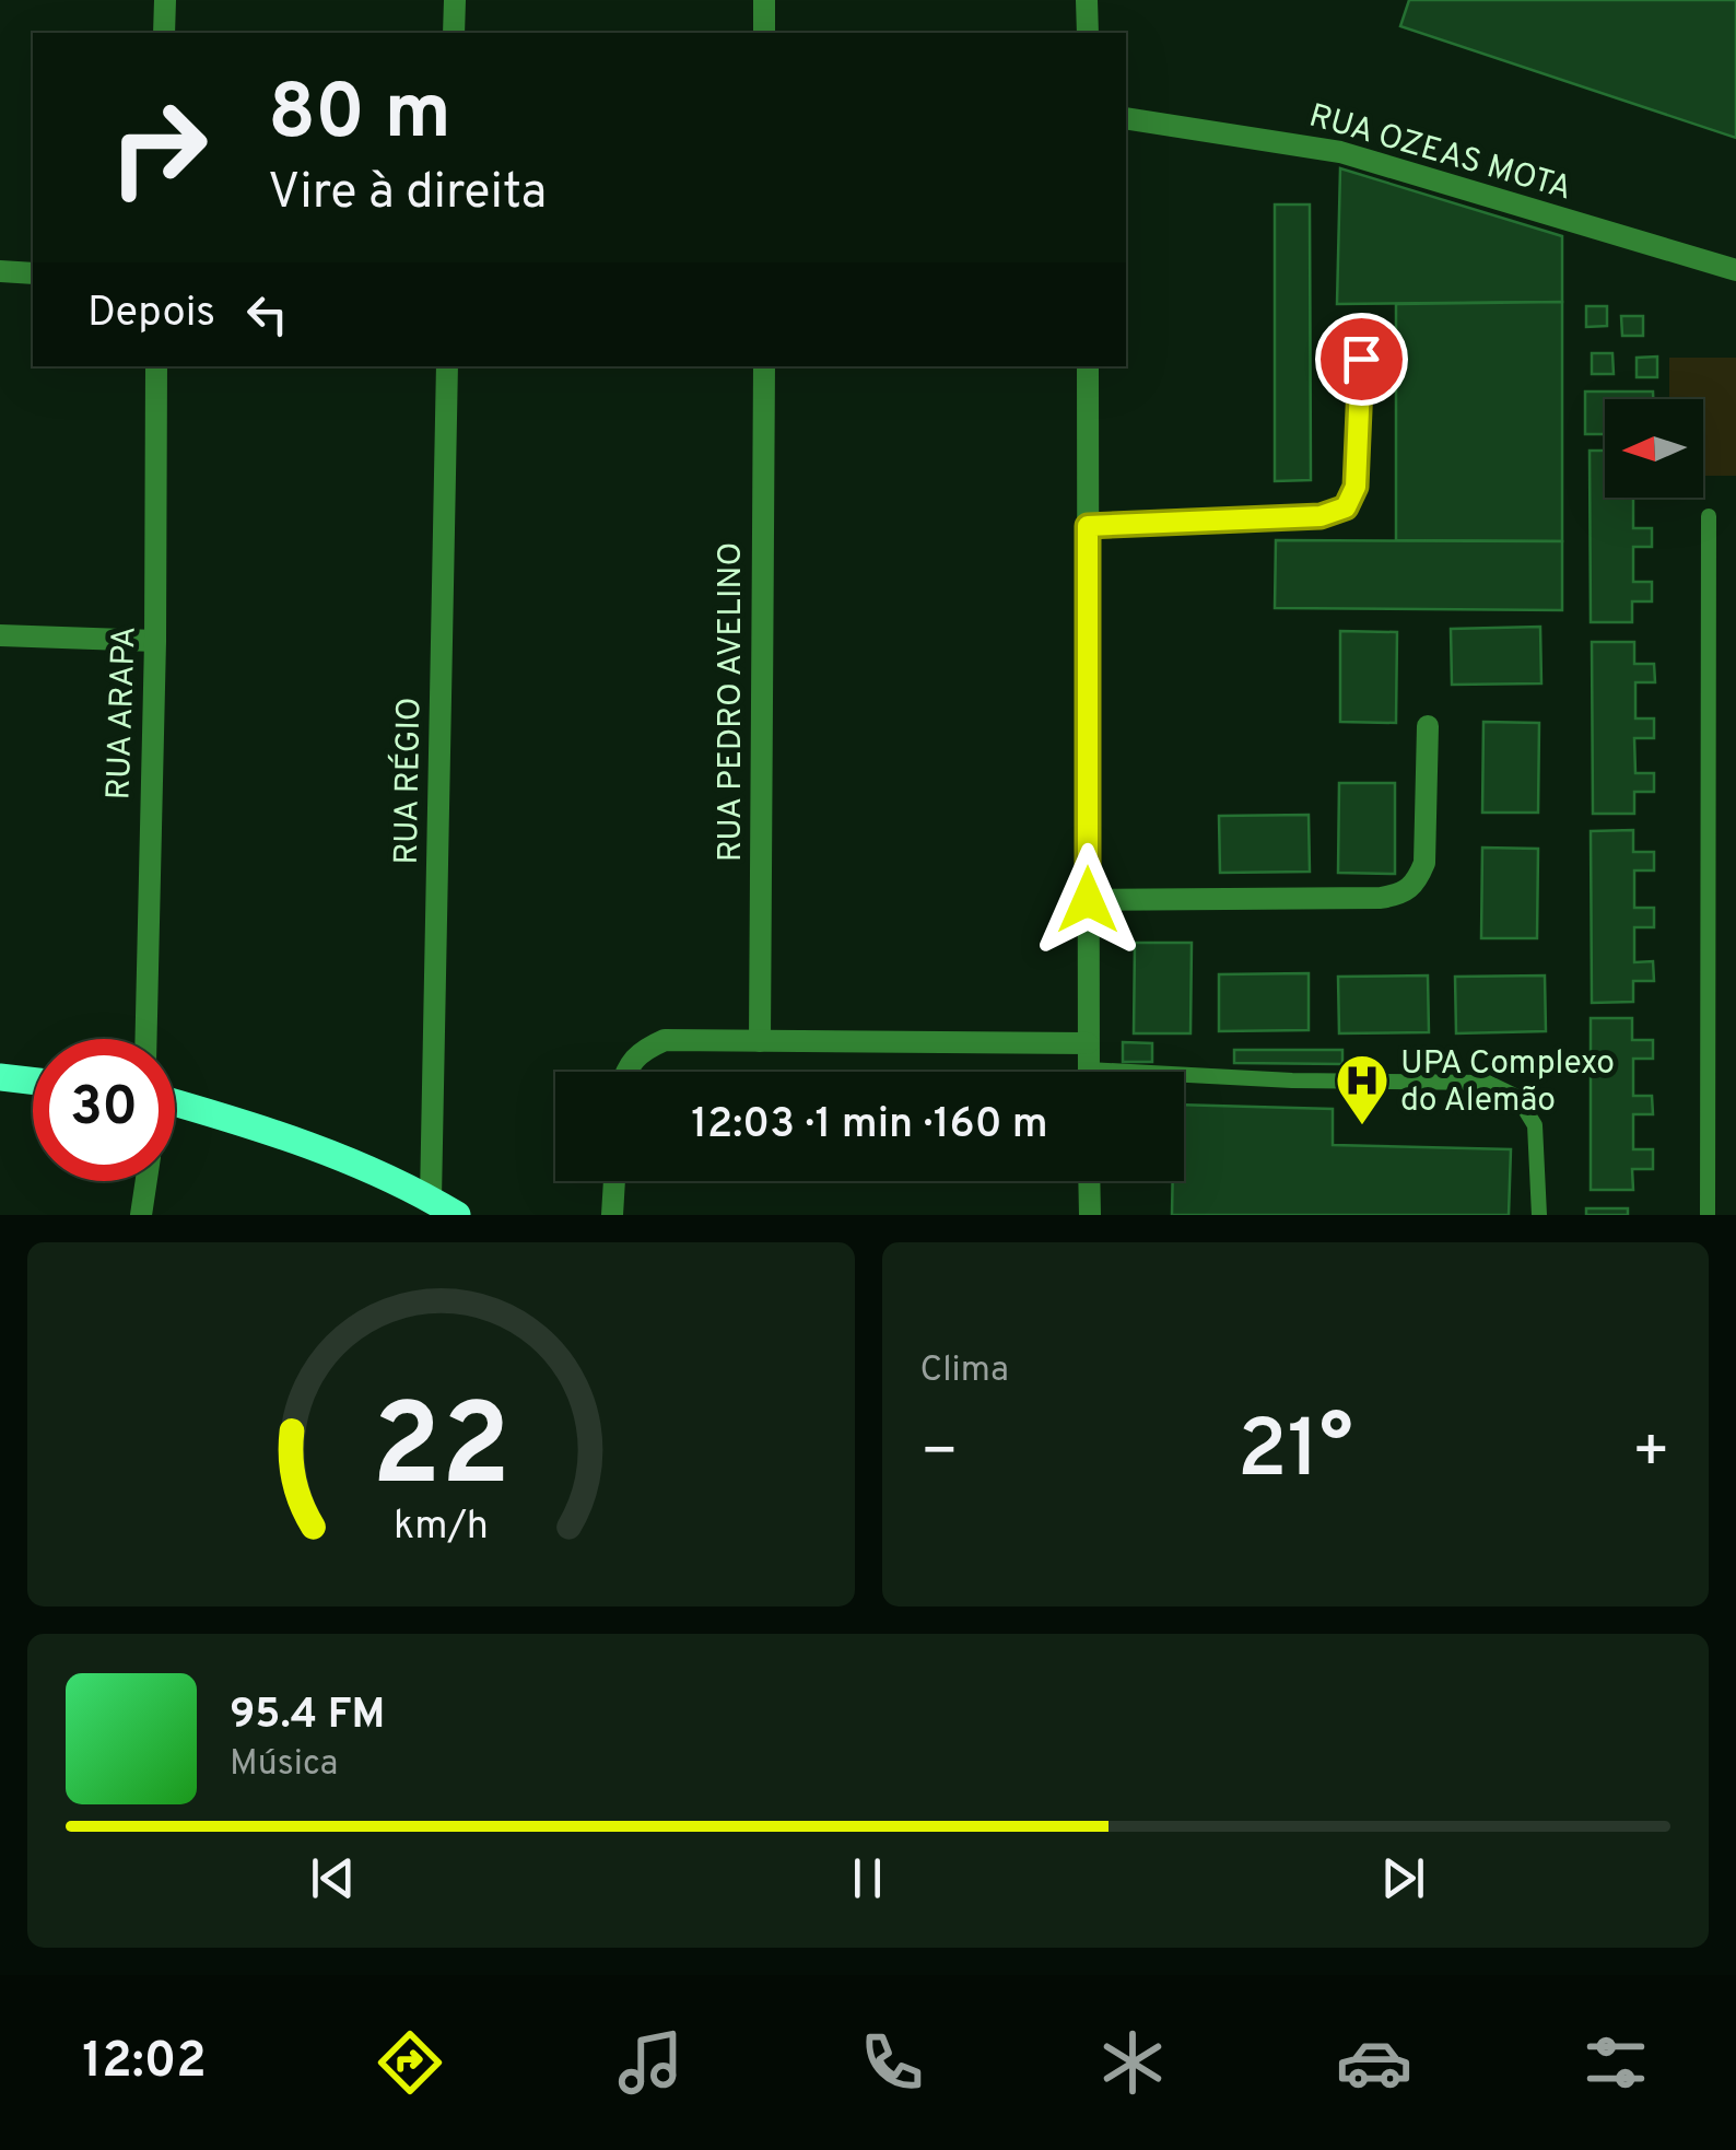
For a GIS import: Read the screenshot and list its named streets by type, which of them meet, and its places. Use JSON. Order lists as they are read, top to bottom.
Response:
{
  "streets": {
    "street": [
      "RUA OZEAS MOTA",
      "RUA PEDRO AVELINO",
      "RUA ARAPA",
      "RUA RÉGIO"
    ]
  },
  "places": {
    "hospital": ["UPA Complexo do Alemão"]
  },
  "north": "left",
  "page": {
    "turn": ["80 m", "Vire à direita"],
    "then": "Depois",
    "limit": "30",
    "trip": "12:03 · 1 min · 160 m",
    "tile": "Clima",
    "heat": ["−", "21°", "+"],
    "song": ["95.4 FM", "Música"],
    "tabs": "12:02",
    "gauge": ["22", "km/h"]
  }
}
